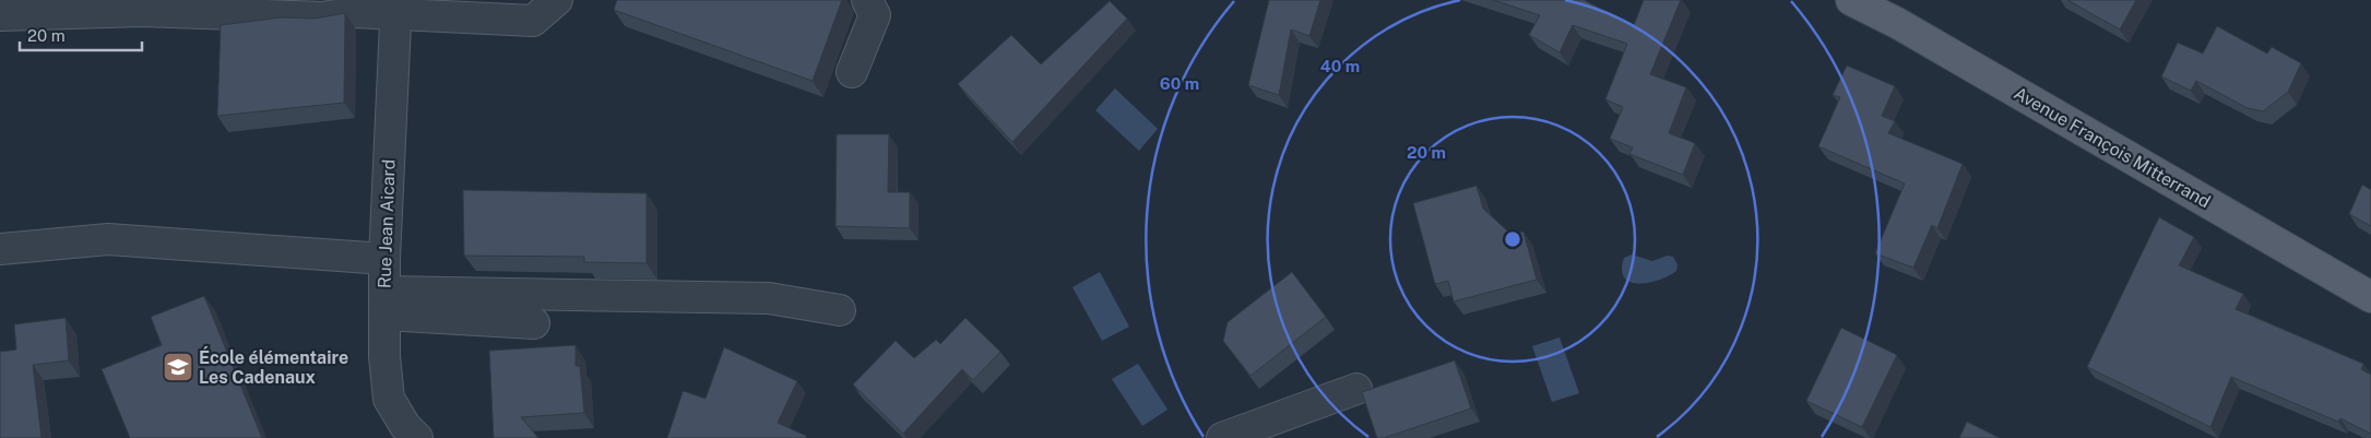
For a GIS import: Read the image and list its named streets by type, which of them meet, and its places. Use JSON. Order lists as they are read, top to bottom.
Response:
{
  "streets": {
    "main road": ["Avenue François Mitterrand"],
    "street": ["Rue Jean Aicard"]
  },
  "places": {
    "school or university": ["École élémentaire Les Cadenaux"]
  },
  "scale_bar": "20 m",
  "rings": ["40 m", "60 m", "20 m"]
}
